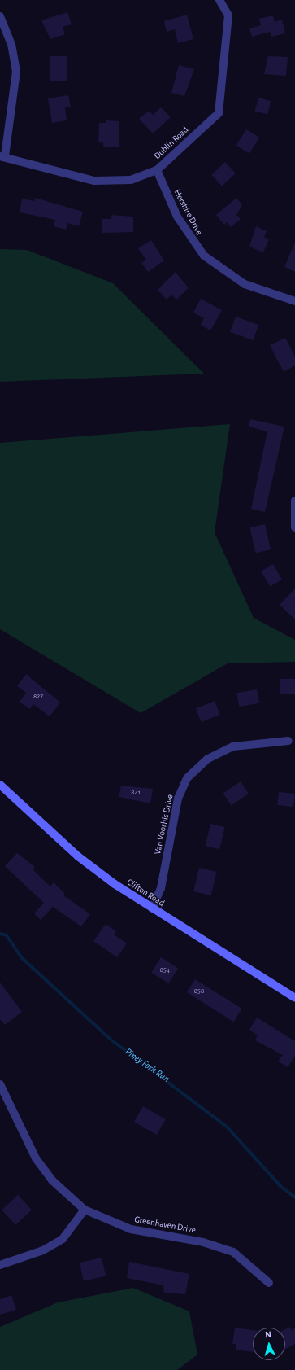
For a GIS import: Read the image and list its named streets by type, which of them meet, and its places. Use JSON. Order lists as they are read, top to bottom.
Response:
{
  "streets": {
    "main road": ["Clifton Road"],
    "street": [
      "Dublin Road",
      "Hershire Drive",
      "Van Voorhis Drive",
      "Greenhaven Drive"
    ]
  },
  "crossings": [
    ["Dublin Road", "Hershire Drive"],
    ["Van Voorhis Drive", "Clifton Road"]
  ],
  "water": ["Piney Fork Run"],
  "house_numbers": [
    "827",
    "841",
    "854",
    "858"
  ],
  "north": "top"
}
